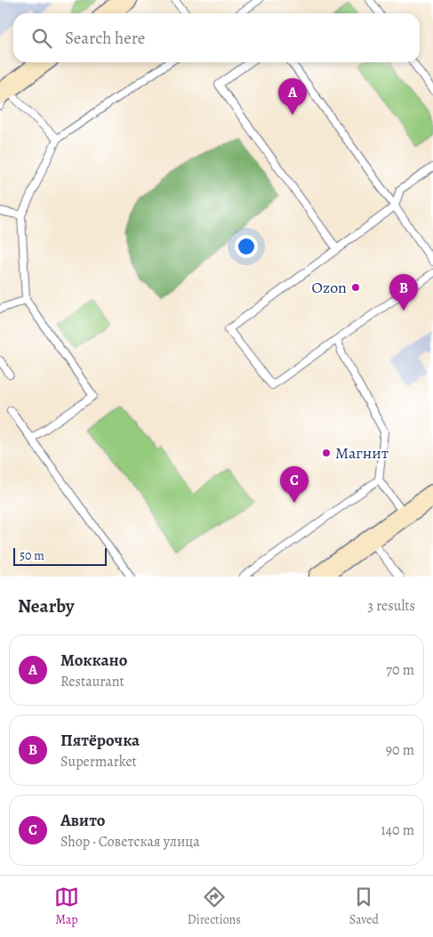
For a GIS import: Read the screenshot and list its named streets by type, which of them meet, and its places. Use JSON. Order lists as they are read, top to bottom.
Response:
{
  "places": ["Ozon", "Магнит"],
  "scale_bar": "50 m",
  "page": {
    "search": "Search here",
    "pins": ["A", "B", "C"],
    "scale": "50 m",
    "heading": ["Nearby", "3 results"],
    "list": [
      {
        "mark": "A",
        "name": "Моккано",
        "note": "Restaurant",
        "value": "70 m"
      },
      {
        "mark": "B",
        "name": "Пятёрочка",
        "note": "Supermarket",
        "value": "90 m"
      },
      {
        "mark": "C",
        "name": "Авито",
        "note": "Shop · Советская улица",
        "value": "140 m"
      }
    ],
    "nav": ["Map", "Directions", "Saved"]
  }
}
